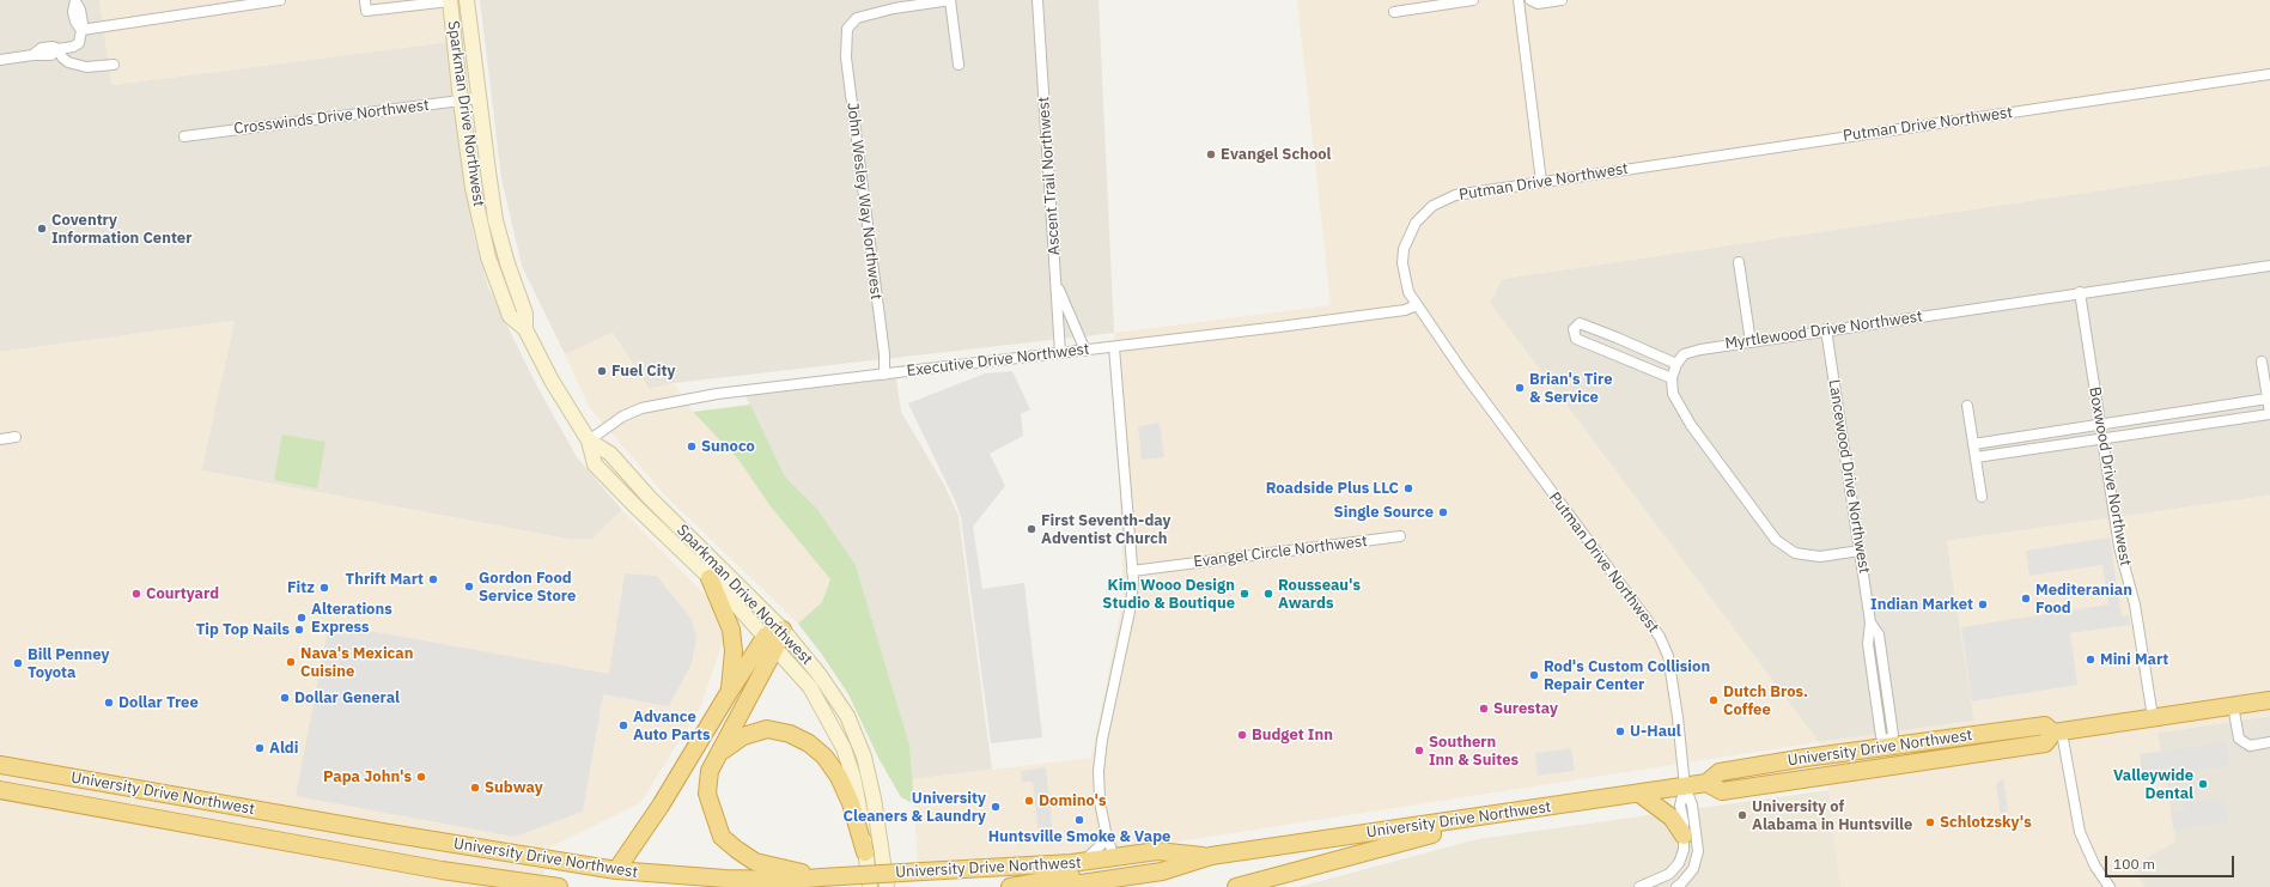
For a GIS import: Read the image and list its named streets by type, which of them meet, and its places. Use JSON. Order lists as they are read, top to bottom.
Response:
{
  "streets": {
    "highway": ["University Drive Northwest"],
    "main road": ["Sparkman Drive Northwest"],
    "street": [
      "Crosswinds Drive Northwest",
      "Putman Drive Northwest",
      "Ascent Trail Northwest",
      "John Wesley Way Northwest",
      "Myrtlewood Drive Northwest",
      "Executive Drive Northwest",
      "Lancewood Drive Northwest",
      "Boxwood Drive Northwest",
      "Evangel Circle Northwest"
    ]
  },
  "crossings": [
    ["Sparkman Drive Northwest", "Crosswinds Drive Northwest"],
    ["Sparkman Drive Northwest", "Executive Drive Northwest"],
    ["Putman Drive Northwest", "Executive Drive Northwest"],
    ["Putman Drive Northwest", "University Drive Northwest"],
    ["Ascent Trail Northwest", "Executive Drive Northwest"],
    ["John Wesley Way Northwest", "Executive Drive Northwest"],
    ["Myrtlewood Drive Northwest", "Lancewood Drive Northwest"],
    ["Myrtlewood Drive Northwest", "Boxwood Drive Northwest"],
    ["Lancewood Drive Northwest", "University Drive Northwest"],
    ["Boxwood Drive Northwest", "University Drive Northwest"]
  ],
  "places": [
    "Evangel School",
    "Coventry Information Center",
    "Fuel City",
    "Brian's Tire & Service",
    "Sunoco",
    "Roadside Plus LLC",
    "Single Source",
    "First Seventh-day Adventist Church",
    "Thrift Mart",
    "Gordon Food Service Store",
    "Fitz",
    "Courtyard",
    "Kim Wooo Design Studio & Boutique",
    "Rousseau's Awards",
    "Mediteranian Food",
    "Indian Market",
    "Alterations Express",
    "Tip Top Nails",
    "Mini Mart",
    "Nava's Mexican Cuisine",
    "Bill Penney Toyota",
    "Rod's Custom Collision Repair Center",
    "Dollar General",
    "Dutch Bros. Coffee",
    "Dollar Tree",
    "Surestay",
    "Advance Auto Parts",
    "U-Haul",
    "Budget Inn",
    "Aldi",
    "Southern Inn & Suites",
    "Papa John's",
    "Valleywide Dental",
    "Subway",
    "Domino's",
    "University Cleaners & Laundry",
    "University of Alabama in Huntsville",
    "Huntsville Smoke & Vape",
    "Schlotzsky's"
  ],
  "scale_bar": "100 m"
}
